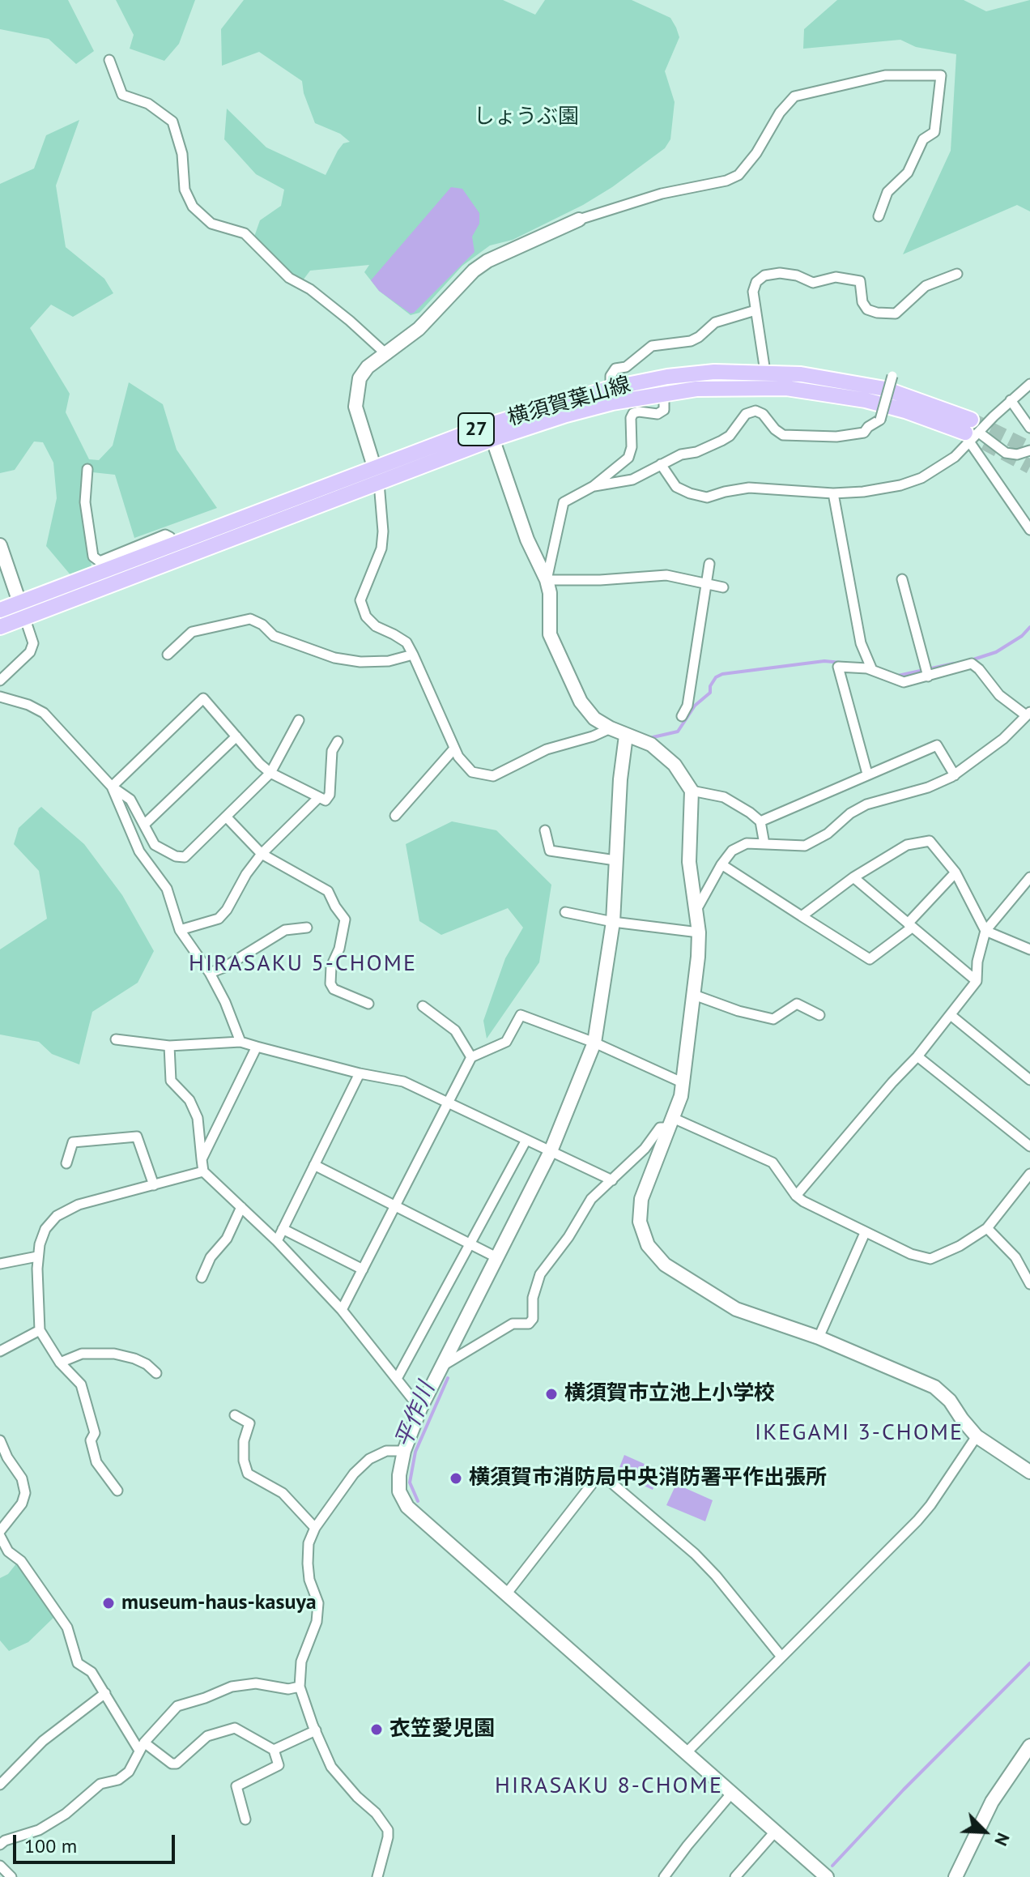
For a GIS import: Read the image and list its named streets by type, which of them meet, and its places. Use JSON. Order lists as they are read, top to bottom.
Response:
{
  "streets": {
    "main road": ["横須賀葉山線", "27"]
  },
  "districts": ["HIRASAKU 5-CHOME", "IKEGAMI 3-CHOME", "HIRASAKU 8-CHOME"],
  "water": ["平作川"],
  "parks": ["しょうぶ園"],
  "places": [
    "横須賀市立池上小学校",
    "横須賀市消防局中央消防署平作出張所",
    "museum-haus-kasuya",
    "衣笠愛児園"
  ],
  "scale_bar": "100 m",
  "north": "bottom right"
}
